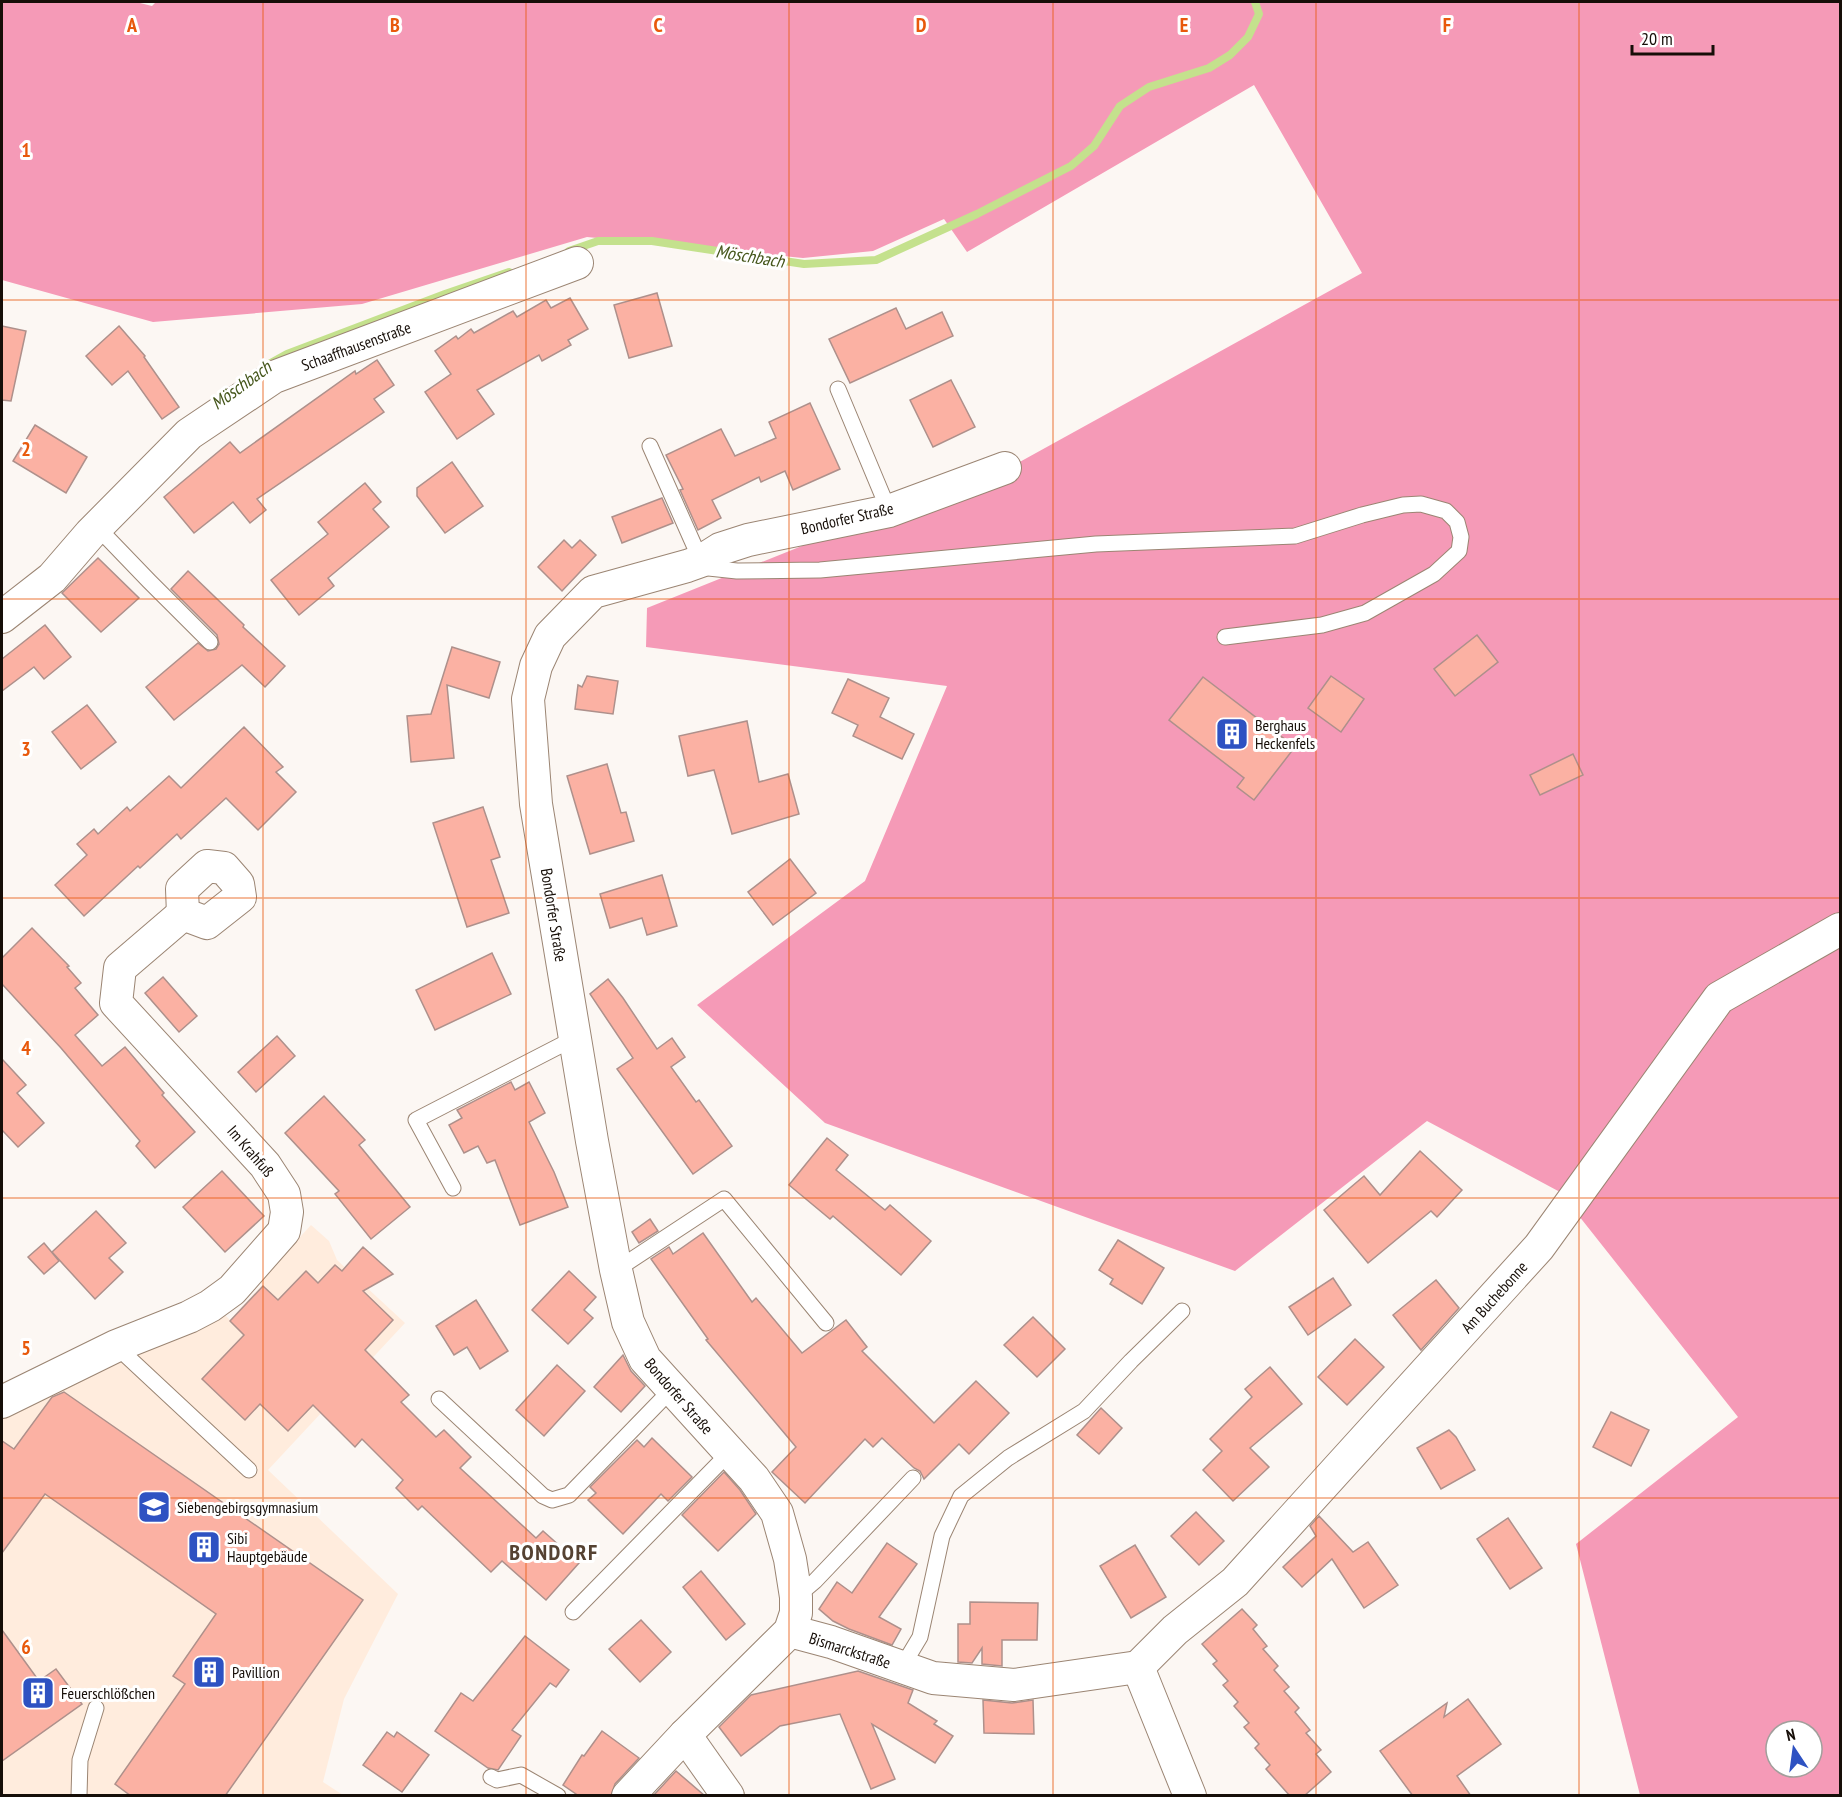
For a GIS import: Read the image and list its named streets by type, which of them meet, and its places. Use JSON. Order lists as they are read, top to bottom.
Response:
{
  "streets": {
    "street": [
      "Schaaffhausenstraße",
      "Bondorfer Straße",
      "Im Krahfuß",
      "Am Buchebonne",
      "Bismarckstraße"
    ]
  },
  "crossings": [
    ["Bondorfer Straße", "Bismarckstraße"],
    ["Am Buchebonne", "Bismarckstraße"]
  ],
  "districts": ["BONDORF"],
  "water": ["Möschbach"],
  "places": {
    "building": [
      "Berghaus Heckenfels",
      "Sibi Hauptgebäude",
      "Pavillion",
      "Feuerschlößchen"
    ],
    "school or university": ["Siebengebirgsgymnasium"]
  },
  "scale_bar": "20 m",
  "north": "top",
  "grid": {
    "columns": [
      "A",
      "B",
      "C",
      "D",
      "E",
      "F"
    ],
    "rows": [
      "1",
      "2",
      "3",
      "4",
      "5",
      "6"
    ]
  }
}
